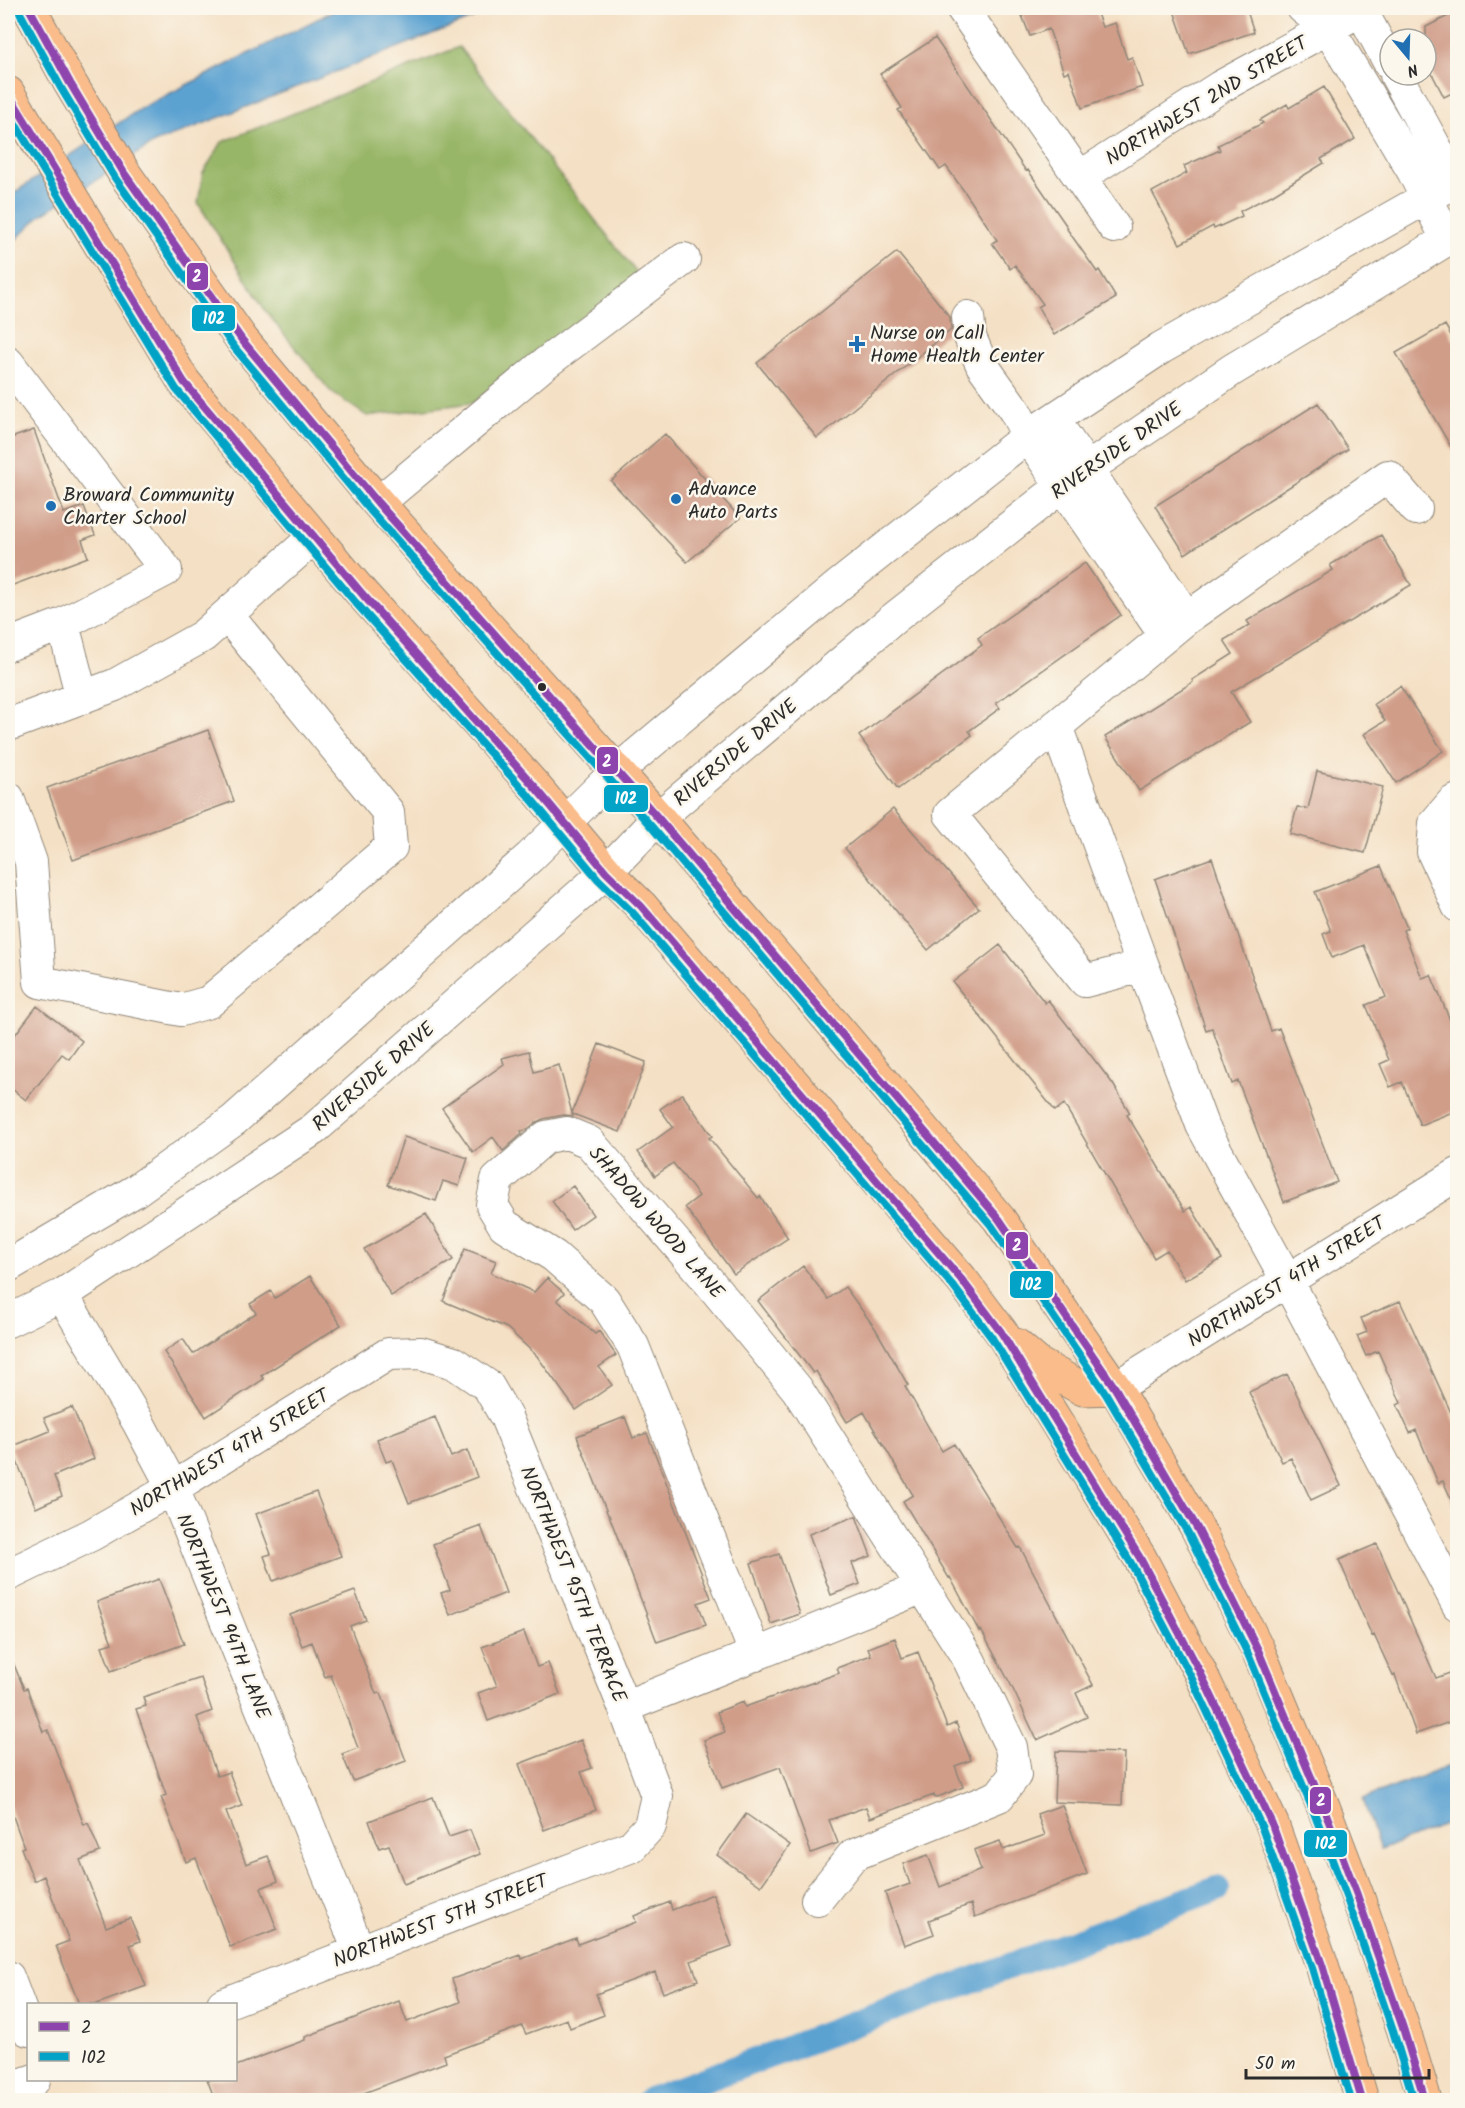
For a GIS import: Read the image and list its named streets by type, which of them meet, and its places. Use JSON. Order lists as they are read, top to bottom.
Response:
{
  "streets": {
    "street": [
      "NORTHWEST 2ND STREET",
      "RIVERSIDE DRIVE",
      "SHADOW WOOD LANE",
      "NORTHWEST 4TH STREET",
      "NORTHWEST 95TH TERRACE",
      "NORTHWEST 94TH LANE",
      "NORTHWEST 5TH STREET"
    ]
  },
  "crossings": [
    ["RIVERSIDE DRIVE", "NORTHWEST 94TH LANE"],
    ["NORTHWEST 4TH STREET", "NORTHWEST 95TH TERRACE"],
    ["NORTHWEST 4TH STREET", "NORTHWEST 94TH LANE"],
    ["NORTHWEST 95TH TERRACE", "NORTHWEST 5TH STREET"],
    ["NORTHWEST 94TH LANE", "NORTHWEST 5TH STREET"]
  ],
  "places": {
    "health": ["Nurse on Call Home Health Center"],
    "other": ["Advance Auto Parts", "Broward Community Charter School"]
  },
  "lines": ["transit line 2", "transit line 102"],
  "legend": ["2", "102"],
  "scale_bar": "50 m",
  "north": "bottom"
}
